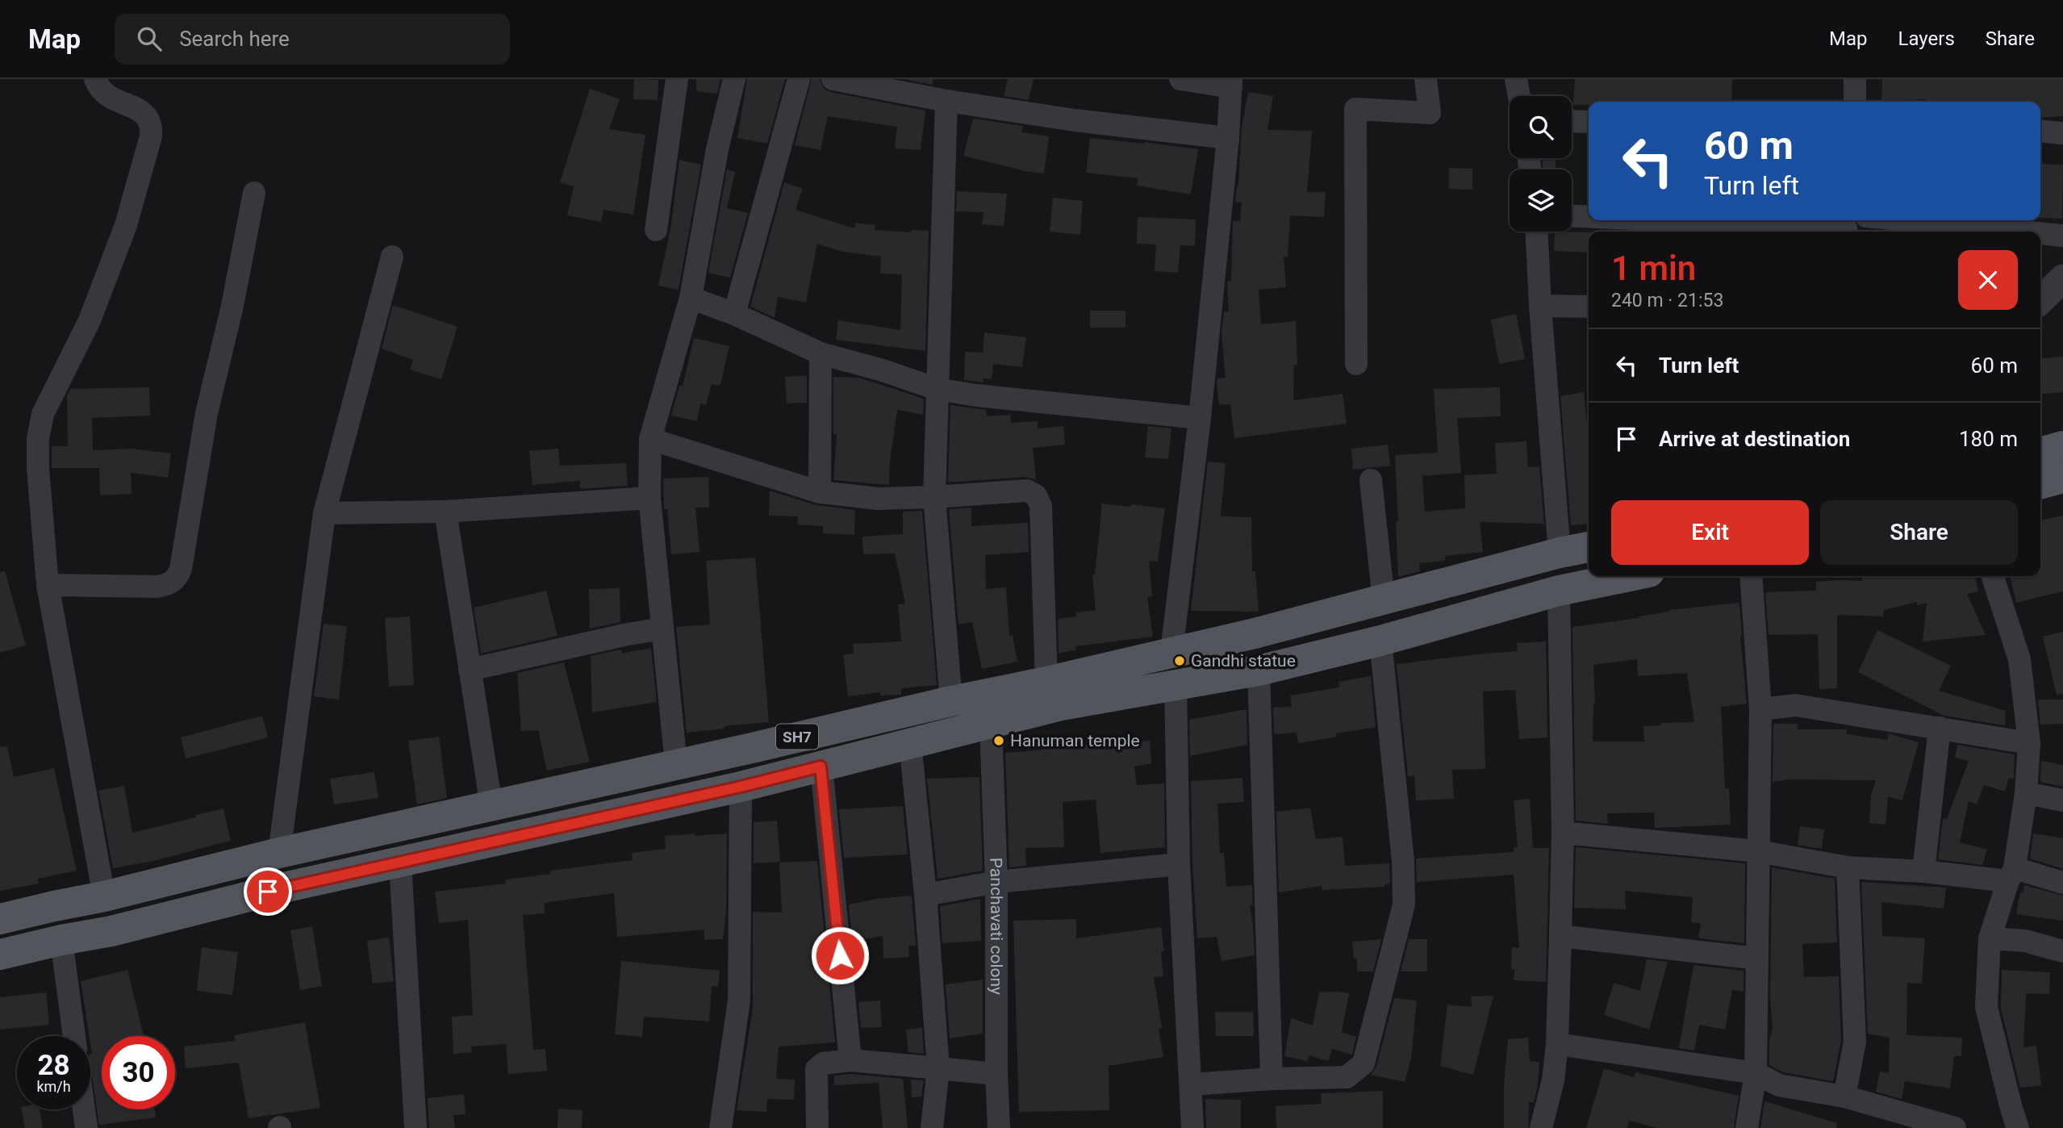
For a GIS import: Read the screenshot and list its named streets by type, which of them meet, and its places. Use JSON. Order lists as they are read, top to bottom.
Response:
{
  "streets": {
    "main road": ["SH7"],
    "street": ["Panchavati colony"]
  },
  "crossings": [
    ["SH7", "Panchavati colony"]
  ],
  "places": ["Gandhi statue", "Hanuman temple"],
  "page": {
    "header": "Map",
    "search": "Search here",
    "nav": ["Map", "Layers", "Share"],
    "turn": ["60 m", "Turn left"],
    "heading": ["1 min", "240 m · 21:53"],
    "list": [
      {
        "name": "Turn left",
        "value": "60 m"
      },
      {
        "name": "Arrive at destination",
        "value": "180 m"
      }
    ],
    "buttons": ["Exit", "Share"],
    "speed": "28 km/h",
    "limit": "30"
  }
}
